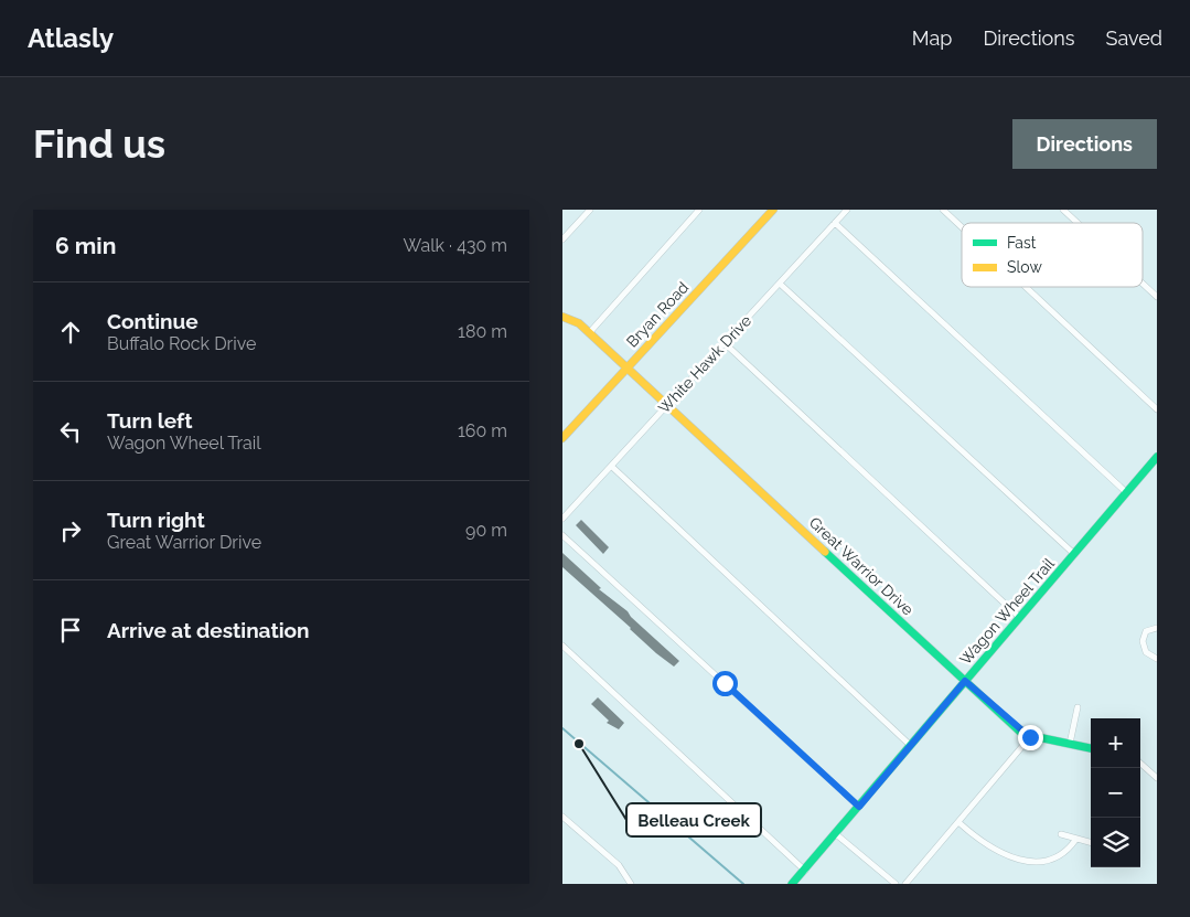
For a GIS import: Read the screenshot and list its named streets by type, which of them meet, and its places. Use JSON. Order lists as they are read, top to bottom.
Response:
{
  "streets": {
    "street": [
      "Bryan Road",
      "White Hawk Drive",
      "Great Warrior Drive",
      "Wagon Wheel Trail"
    ]
  },
  "crossings": [
    ["Bryan Road", "Great Warrior Drive"],
    ["White Hawk Drive", "Great Warrior Drive"],
    ["Great Warrior Drive", "Wagon Wheel Trail"]
  ],
  "places": ["Belleau Creek"],
  "legend": ["Fast", "Slow"],
  "page": {
    "header": "Atlasly",
    "nav": ["Map", "Directions", "Saved"],
    "buttons": "Directions",
    "title": "Find us",
    "heading": ["6 min", "Walk · 430 m"],
    "list": [
      ["Continue", "Buffalo Rock Drive", "180 m"],
      ["Turn left", "Wagon Wheel Trail", "160 m"],
      ["Turn right", "Great Warrior Drive", "90 m"],
      "Arrive at destination"
    ],
    "map_buttons": ["+", "−"]
  }
}
